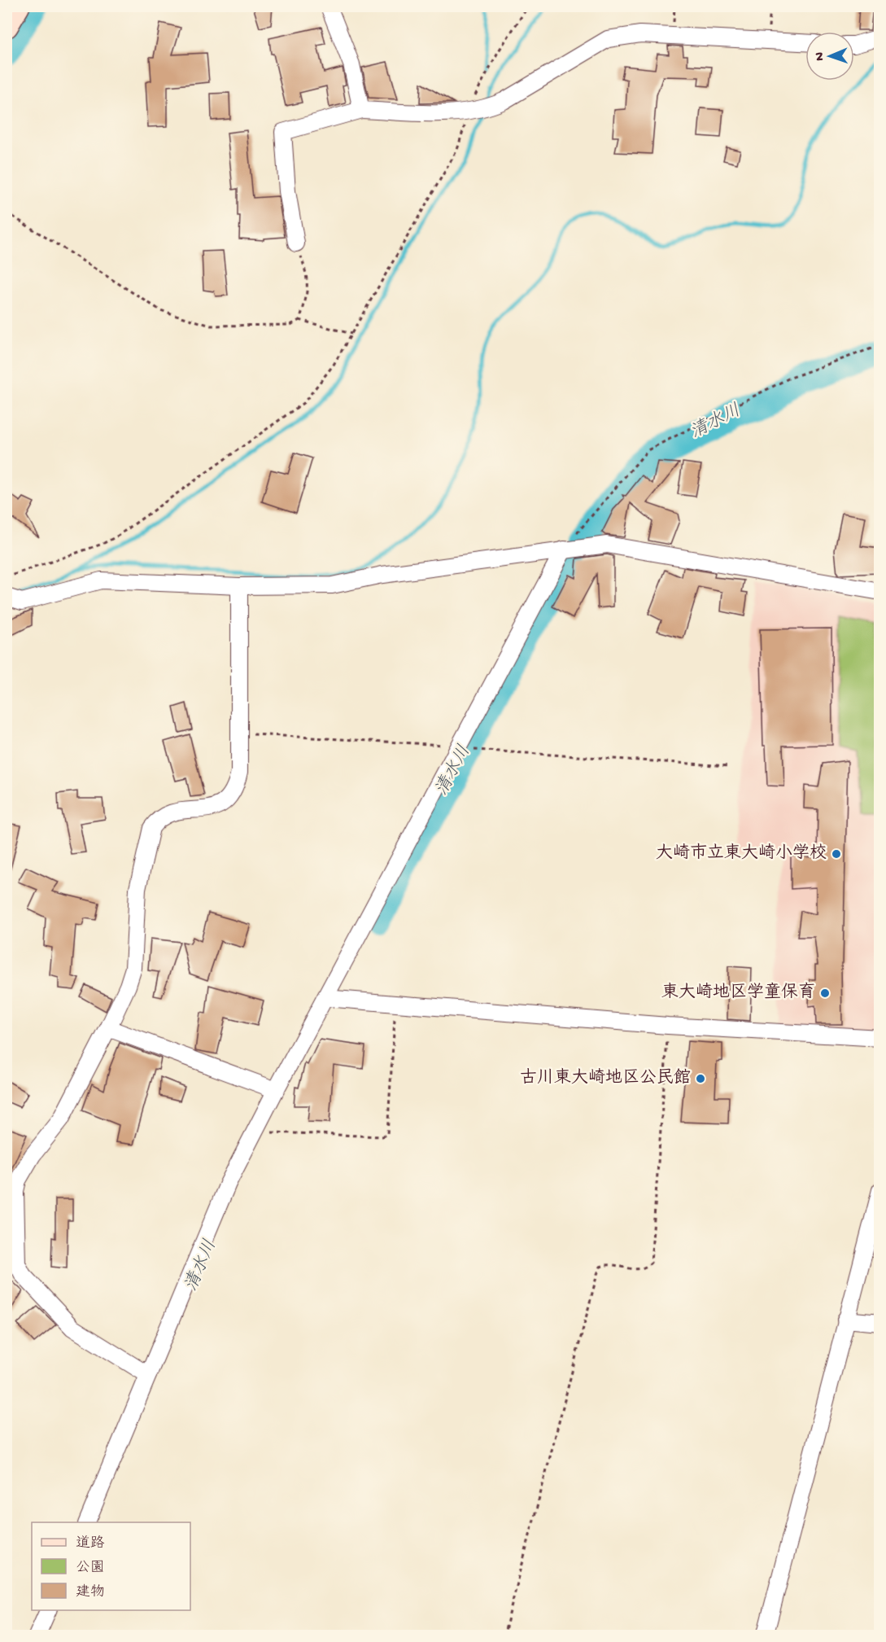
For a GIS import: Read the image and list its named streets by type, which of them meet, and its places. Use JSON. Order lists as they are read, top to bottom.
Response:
{
  "water": ["清水川"],
  "places": ["大崎市立東大崎小学校", "東大崎地区学童保育", "古川東大崎地区公民館"],
  "legend": ["道路", "公園", "建物"],
  "north": "left"
}
